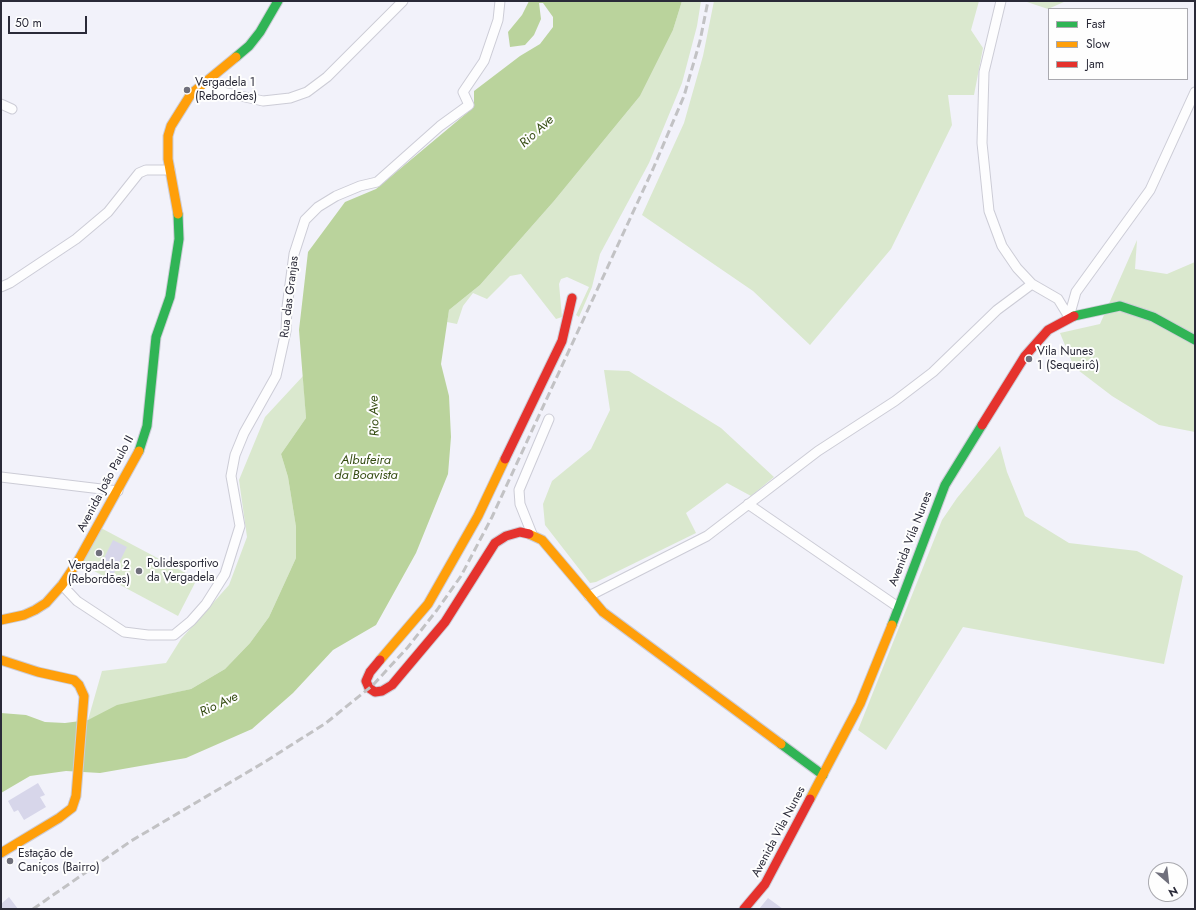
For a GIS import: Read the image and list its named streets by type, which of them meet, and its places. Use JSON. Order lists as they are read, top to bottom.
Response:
{
  "streets": {
    "street": ["Rua das Granjas", "Avenida João Paulo II", "Avenida Vila Nunes"]
  },
  "crossings": [
    ["Rua das Granjas", "Avenida João Paulo II"]
  ],
  "water": ["Rio Ave", "Albufeira da Boavista"],
  "places": [
    "Vergadela 1 (Rebordões)",
    "Vila Nunes 1 (Sequeirô)",
    "Vergadela 2 (Rebordões)",
    "Polidesportivo da Vergadela",
    "Estação de Caniços (Bairro)"
  ],
  "legend": ["Fast", "Slow", "Jam"],
  "scale_bar": "50 m",
  "north": "bottom right"
}
